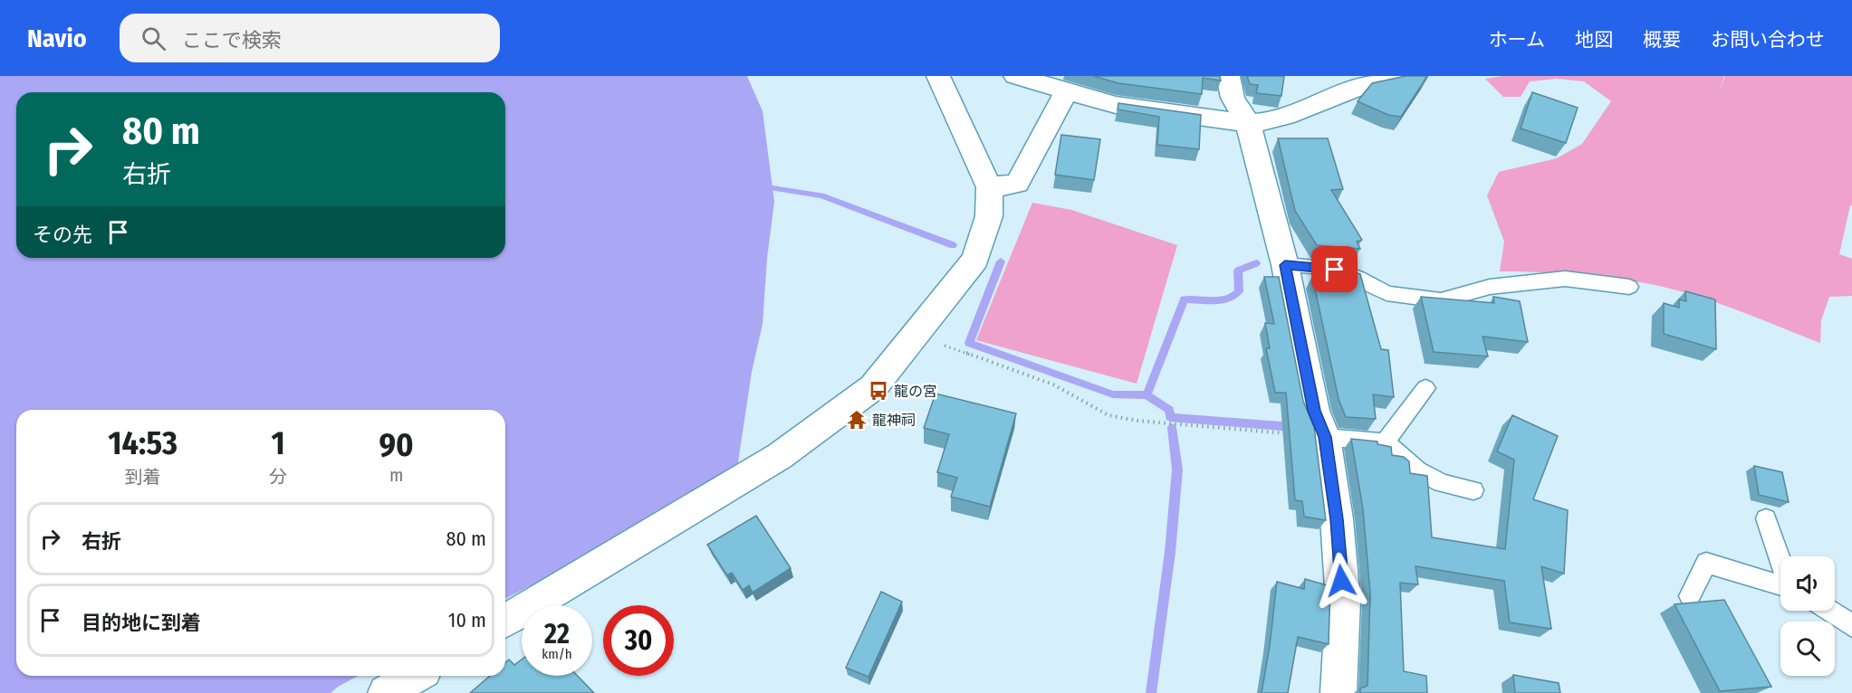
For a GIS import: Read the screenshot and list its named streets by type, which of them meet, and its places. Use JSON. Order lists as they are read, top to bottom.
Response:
{
  "places": {
    "bus stop": ["龍の宮"],
    "temple": ["龍神祠"]
  },
  "page": {
    "header": "Navio",
    "search": "ここで検索",
    "nav": [
      "ホーム",
      "地図",
      "概要",
      "お問い合わせ"
    ],
    "turn": ["80 m", "右折"],
    "then": "その先",
    "eta": [
      "14:53",
      "到着",
      "1",
      "分",
      "90",
      "m"
    ],
    "list": [
      {
        "name": "右折",
        "value": "80 m"
      },
      {
        "name": "目的地に到着",
        "value": "10 m"
      }
    ],
    "speed": "22 km/h",
    "limit": "30"
  }
}
